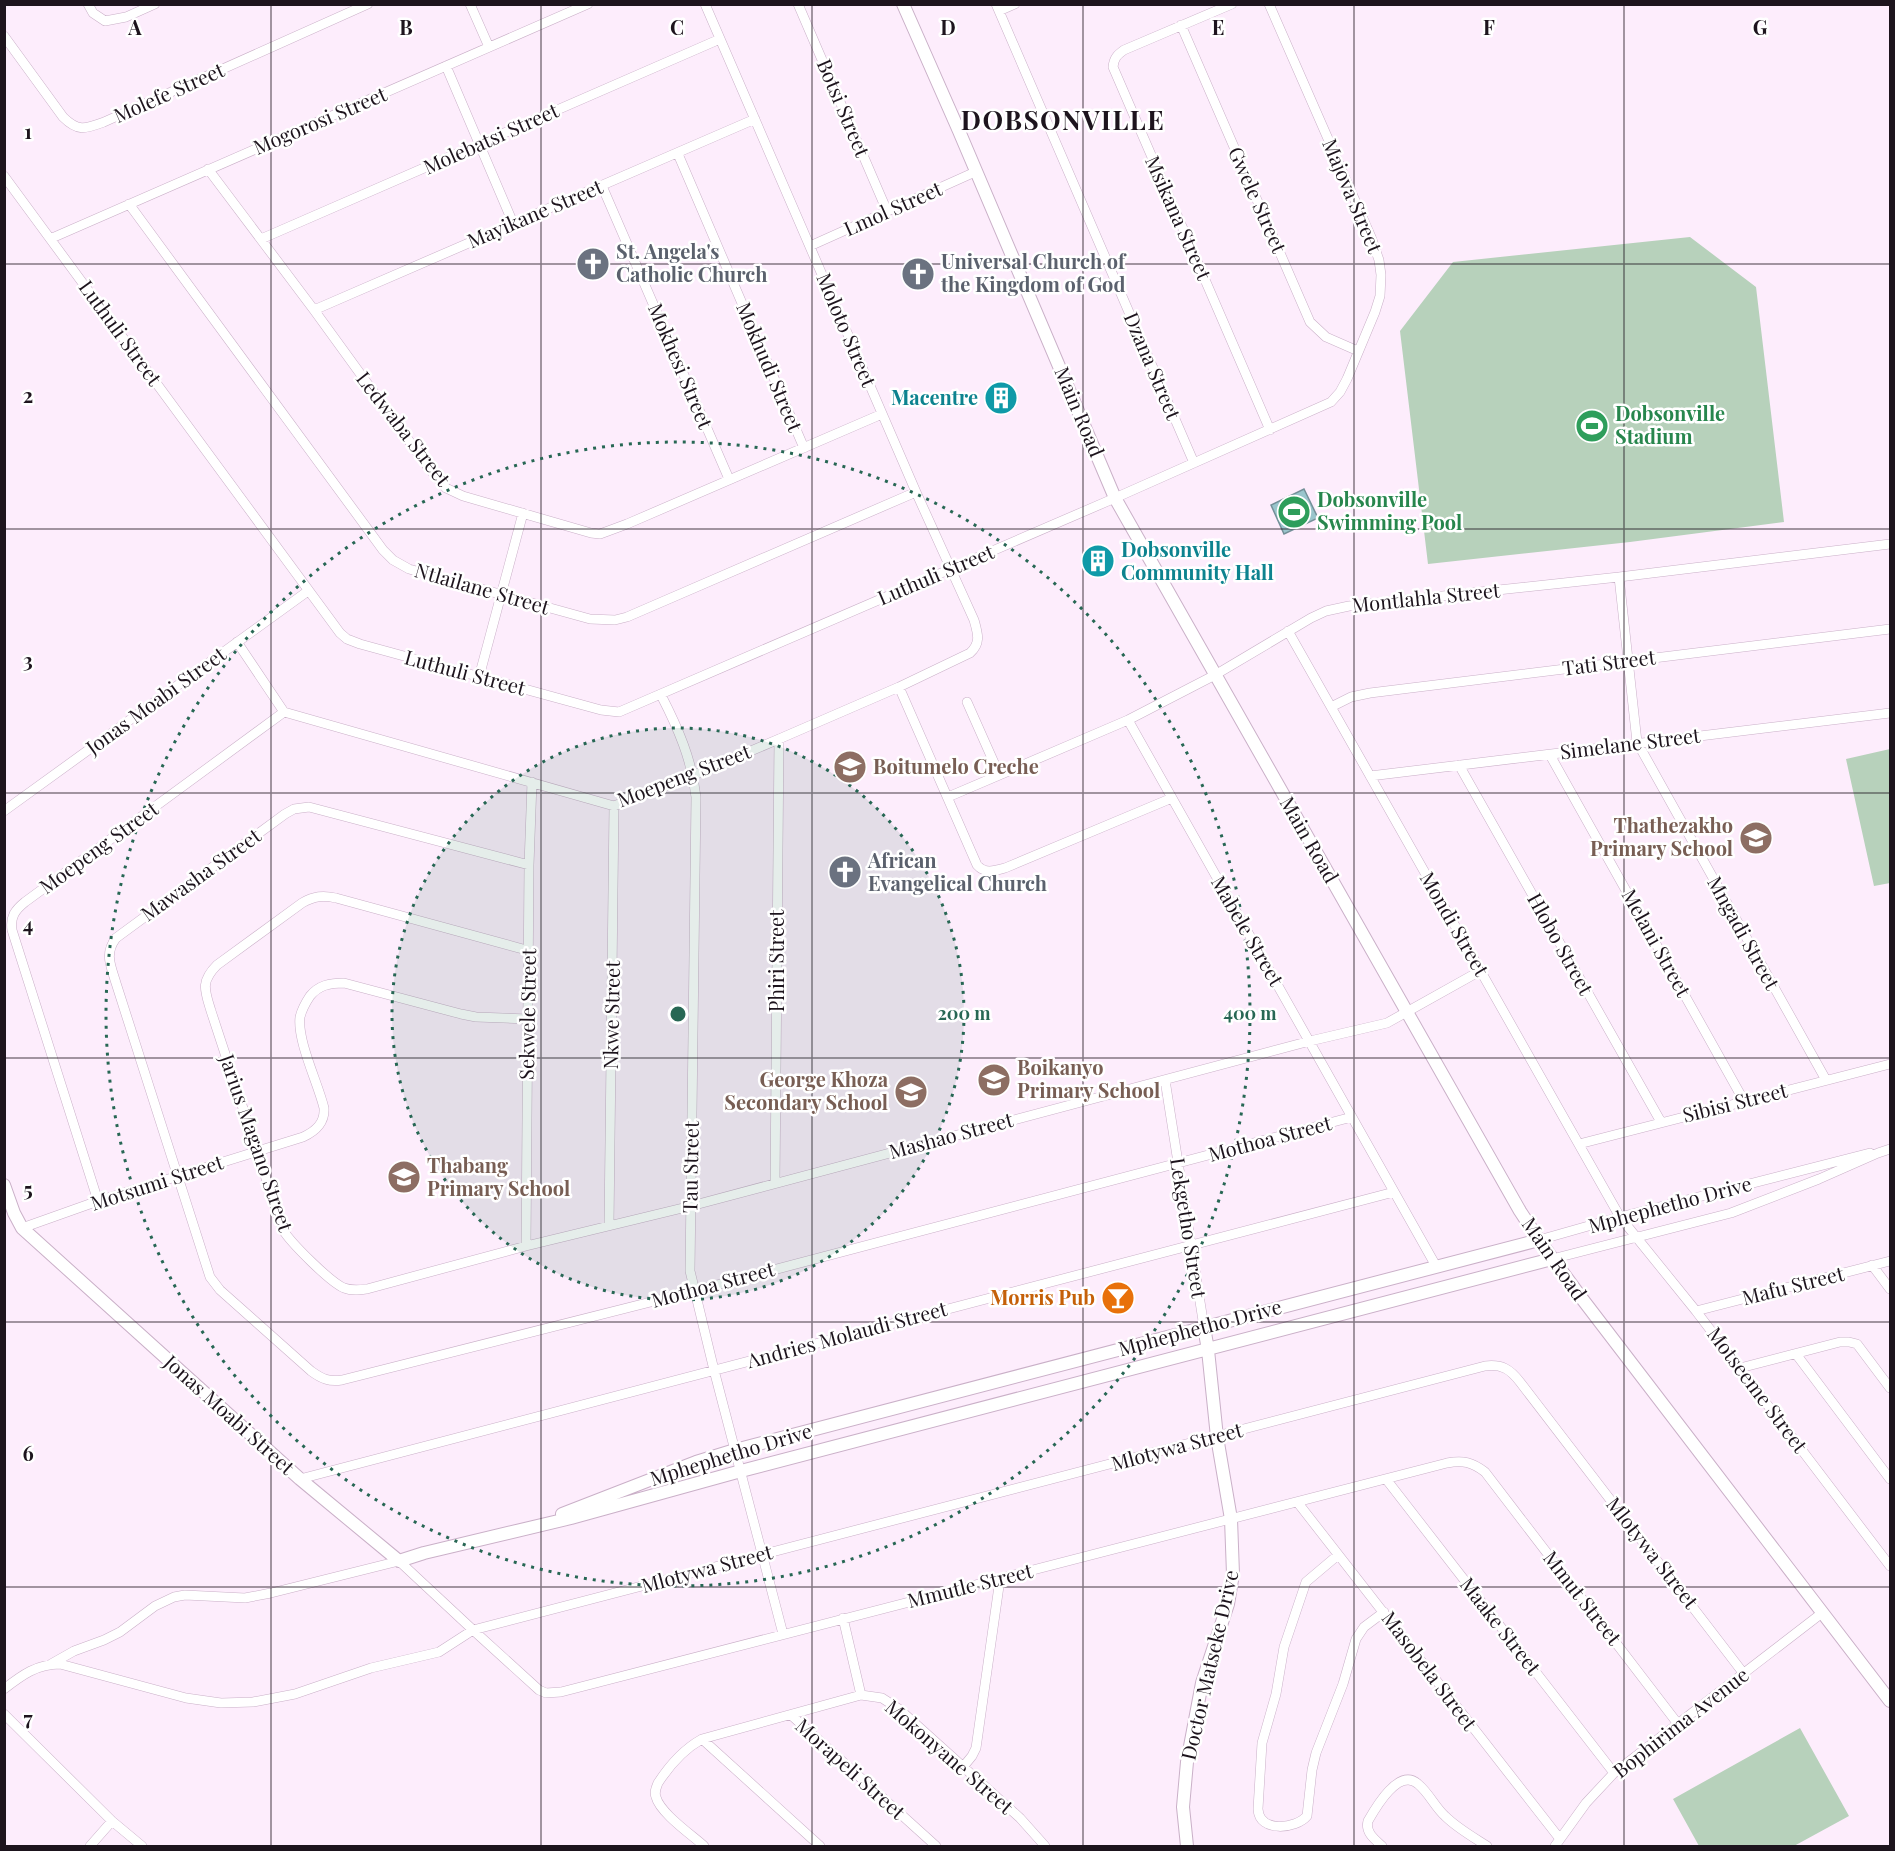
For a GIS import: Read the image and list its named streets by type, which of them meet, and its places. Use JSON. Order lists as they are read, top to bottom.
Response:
{
  "streets": {
    "street": [
      "Molefe Street",
      "Botsi Street",
      "Mogorosi Street",
      "Molebatsi Street",
      "Majova Street",
      "Gwele Street",
      "Lmol Street",
      "Mayikane Street",
      "Msikana Street",
      "Moloto Street",
      "Luthuli Street",
      "Mokhesi Street",
      "Dzana Street",
      "Mokhudi Street",
      "Main Road",
      "Ledwaba Street",
      "Ntlailane Street",
      "Montlahla Street",
      "Tati Street",
      "Jonas Moabi Street",
      "Simelane Street",
      "Moepeng Street",
      "Mawasha Street",
      "Mondi Street",
      "Mabele Street",
      "Mngadi Street",
      "Melani Street",
      "Hlobo Street",
      "Phiri Street",
      "Sekwele Street",
      "Nkwe Street",
      "Sibisi Street",
      "Mashao Street",
      "Mothoa Street",
      "Jarius Magano Street",
      "Tau Street",
      "Motsumi Street",
      "Mphephetho Drive",
      "Lekgetho Street",
      "Mafu Street",
      "Andries Molaudi Street",
      "Motseeme Street",
      "Mlotywa Street",
      "Mmutle Street",
      "Mmut Street",
      "Maake Street",
      "Doctor Matseke Drive",
      "Masobela Street",
      "Bophirima Avenue",
      "Mokonyane Street",
      "Morapeli Street"
    ]
  },
  "crossings": [
    ["Botsi Street", "Lmol Street"],
    ["Mogorosi Street", "Luthuli Street"],
    ["Mogorosi Street", "Ledwaba Street"],
    ["Mogorosi Street", "Ntlailane Street"],
    ["Molebatsi Street", "Moloto Street"],
    ["Molebatsi Street", "Ledwaba Street"],
    ["Majova Street", "Gwele Street"],
    ["Majova Street", "Msikana Street"],
    ["Majova Street", "Luthuli Street"],
    ["Majova Street", "Dzana Street"],
    ["Majova Street", "Main Road"],
    ["Gwele Street", "Msikana Street"],
    ["Lmol Street", "Moloto Street"],
    ["Lmol Street", "Main Road"],
    ["Mayikane Street", "Moloto Street"],
    ["Mayikane Street", "Mokhesi Street"],
    ["Mayikane Street", "Mokhudi Street"],
    ["Mayikane Street", "Ledwaba Street"],
    ["Moloto Street", "Luthuli Street"],
    ["Moloto Street", "Ledwaba Street"],
    ["Moloto Street", "Ntlailane Street"],
    ["Moloto Street", "Moepeng Street"],
    ["Luthuli Street", "Main Road"],
    ["Luthuli Street", "Jonas Moabi Street"],
    ["Luthuli Street", "Tau Street"],
    ["Mokhesi Street", "Ledwaba Street"],
    ["Mokhudi Street", "Ledwaba Street"],
    ["Main Road", "Montlahla Street"],
    ["Main Road", "Mashao Street"],
    ["Main Road", "Mphephetho Drive"],
    ["Main Road", "Bophirima Avenue"],
    ["Montlahla Street", "Mondi Street"],
    ["Montlahla Street", "Mabele Street"],
    ["Montlahla Street", "Mngadi Street"],
    ["Tati Street", "Mondi Street"],
    ["Tati Street", "Mngadi Street"],
    ["Jonas Moabi Street", "Motsumi Street"],
    ["Jonas Moabi Street", "Mphephetho Drive"],
    ["Jonas Moabi Street", "Andries Molaudi Street"],
    ["Jonas Moabi Street", "Mlotywa Street"],
    ["Jonas Moabi Street", "Mmutle Street"],
    ["Simelane Street", "Mondi Street"],
    ["Simelane Street", "Mngadi Street"],
    ["Simelane Street", "Melani Street"],
    ["Simelane Street", "Hlobo Street"],
    ["Moepeng Street", "Phiri Street"],
    ["Moepeng Street", "Sekwele Street"],
    ["Moepeng Street", "Nkwe Street"],
    ["Moepeng Street", "Tau Street"],
    ["Moepeng Street", "Motsumi Street"],
    ["Mawasha Street", "Sekwele Street"],
    ["Mawasha Street", "Mothoa Street"],
    ["Mawasha Street", "Motsumi Street"],
    ["Mondi Street", "Sibisi Street"],
    ["Mondi Street", "Mashao Street"],
    ["Mondi Street", "Mphephetho Drive"],
    ["Mondi Street", "Motseeme Street"],
    ["Mabele Street", "Mashao Street"],
    ["Mabele Street", "Mothoa Street"],
    ["Mabele Street", "Mphephetho Drive"],
    ["Mabele Street", "Andries Molaudi Street"],
    ["Mngadi Street", "Sibisi Street"],
    ["Melani Street", "Sibisi Street"],
    ["Hlobo Street", "Sibisi Street"],
    ["Phiri Street", "Mashao Street"],
    ["Sekwele Street", "Jarius Magano Street"],
    ["Sekwele Street", "Motsumi Street"],
    ["Nkwe Street", "Jarius Magano Street"],
    ["Mashao Street", "Jarius Magano Street"],
    ["Mashao Street", "Tau Street"],
    ["Mashao Street", "Lekgetho Street"],
    ["Mothoa Street", "Tau Street"],
    ["Mothoa Street", "Motsumi Street"],
    ["Mothoa Street", "Lekgetho Street"],
    ["Jarius Magano Street", "Tau Street"],
    ["Jarius Magano Street", "Motsumi Street"],
    ["Tau Street", "Mphephetho Drive"],
    ["Tau Street", "Andries Molaudi Street"],
    ["Tau Street", "Mlotywa Street"],
    ["Tau Street", "Mmutle Street"],
    ["Mphephetho Drive", "Lekgetho Street"],
    ["Mphephetho Drive", "Motseeme Street"],
    ["Lekgetho Street", "Andries Molaudi Street"],
    ["Lekgetho Street", "Mlotywa Street"],
    ["Lekgetho Street", "Mmutle Street"],
    ["Lekgetho Street", "Doctor Matseke Drive"],
    ["Mafu Street", "Motseeme Street"],
    ["Mlotywa Street", "Mmutle Street"],
    ["Mlotywa Street", "Bophirima Avenue"],
    ["Mmutle Street", "Mmut Street"],
    ["Mmutle Street", "Maake Street"],
    ["Mmutle Street", "Doctor Matseke Drive"],
    ["Mmutle Street", "Masobela Street"],
    ["Mmut Street", "Bophirima Avenue"],
    ["Maake Street", "Bophirima Avenue"],
    ["Masobela Street", "Bophirima Avenue"],
    ["Mokonyane Street", "Morapeli Street"]
  ],
  "districts": ["DOBSONVILLE"],
  "places": {
    "church": ["St. Angela's Catholic Church", "Universal Church of the Kingdom of God", "African Evangelical Church"],
    "building": ["Macentre", "Dobsonville Community Hall"],
    "sports": ["Dobsonville Stadium", "Dobsonville Swimming Pool"],
    "school or university": [
      "Boitumelo Creche",
      "Thathezakho Primary School",
      "Boikanyo Primary School",
      "George Khoza Secondary School",
      "Thabang Primary School"
    ],
    "bar": ["Morris Pub"]
  },
  "grid": {
    "columns": [
      "A",
      "B",
      "C",
      "D",
      "E",
      "F",
      "G"
    ],
    "rows": [
      "1",
      "2",
      "3",
      "4",
      "5",
      "6",
      "7"
    ]
  },
  "rings": ["200 m", "400 m"]
}
